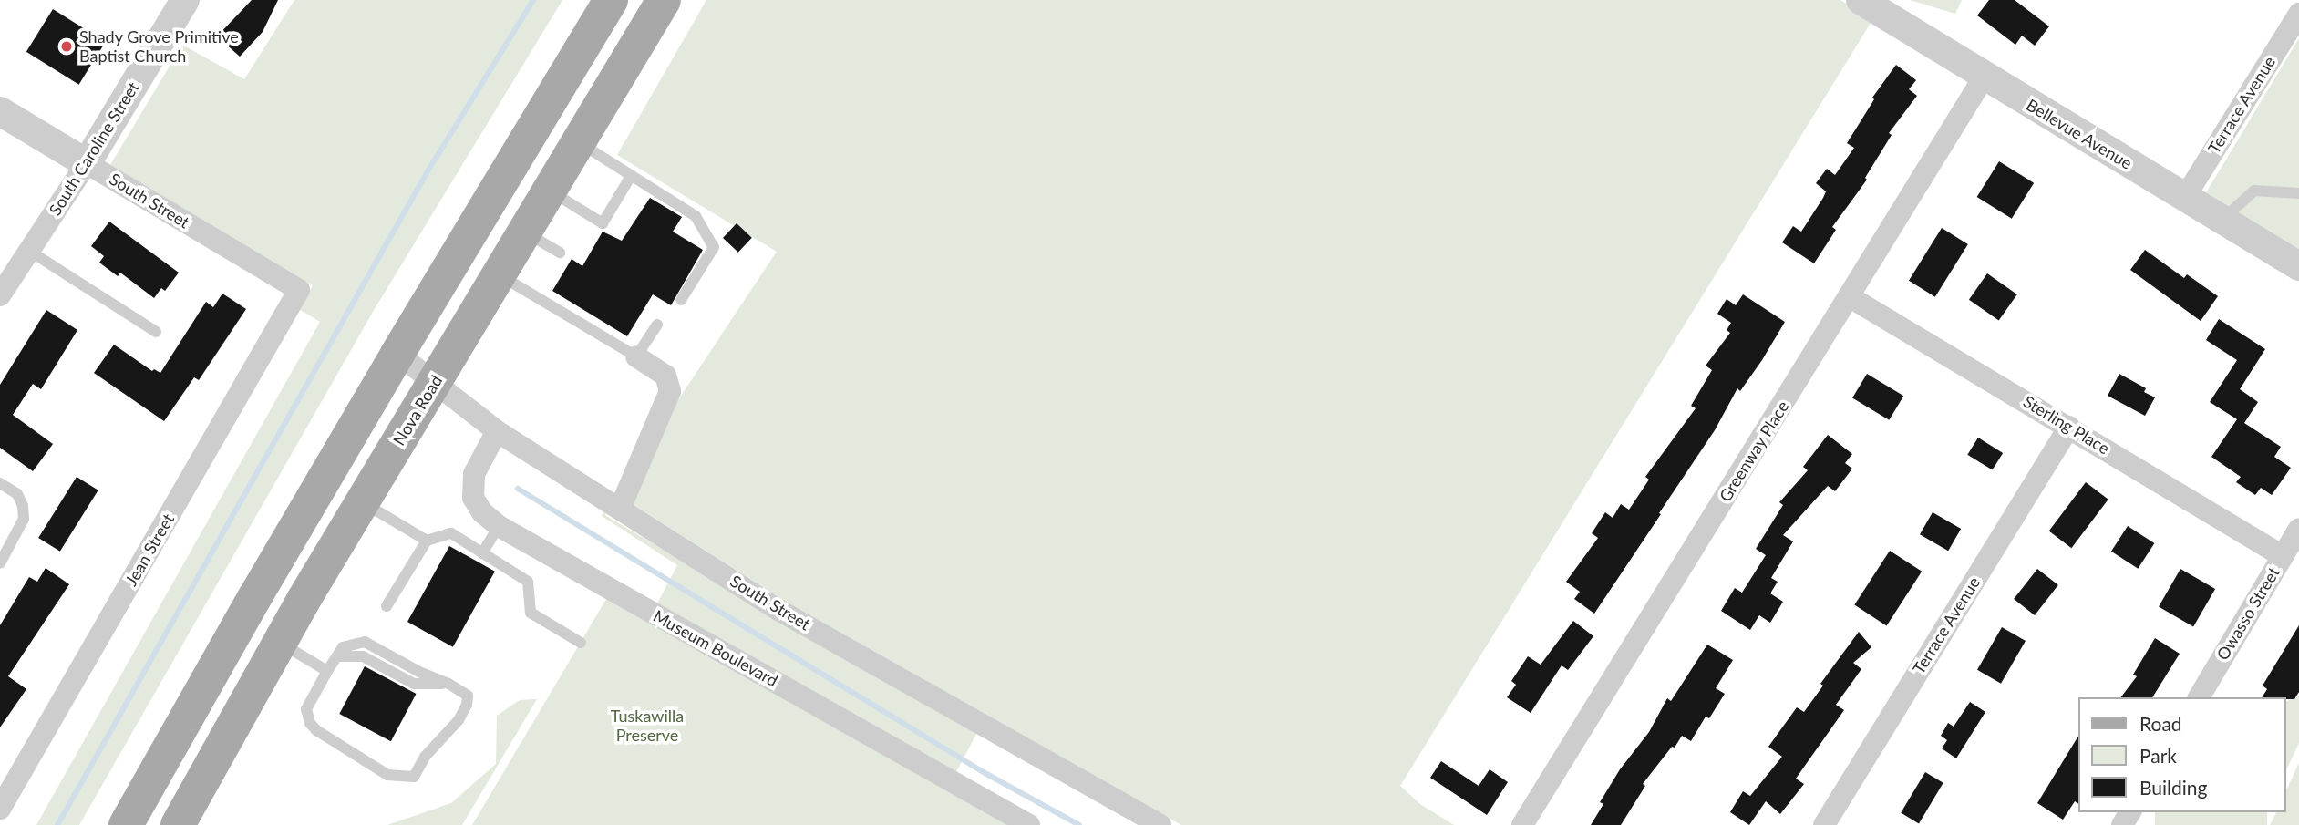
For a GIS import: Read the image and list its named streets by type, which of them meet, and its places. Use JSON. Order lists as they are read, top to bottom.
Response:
{
  "streets": {
    "main road": ["Nova Road"],
    "street": [
      "Terrace Avenue",
      "Bellevue Avenue",
      "South Caroline Street",
      "South Street",
      "Sterling Place",
      "Greenway Place",
      "Jean Street",
      "Owasso Street",
      "Museum Boulevard"
    ]
  },
  "crossings": [
    ["Terrace Avenue", "Bellevue Avenue"],
    ["Terrace Avenue", "Sterling Place"],
    ["Bellevue Avenue", "Greenway Place"],
    ["South Caroline Street", "South Street"],
    ["South Street", "Nova Road"],
    ["South Street", "Jean Street"],
    ["South Street", "Museum Boulevard"],
    ["Sterling Place", "Greenway Place"],
    ["Sterling Place", "Owasso Street"]
  ],
  "parks": ["Tuskawilla Preserve"],
  "places": ["Shady Grove Primitive Baptist Church"],
  "legend": ["Road", "Park", "Building"]
}
